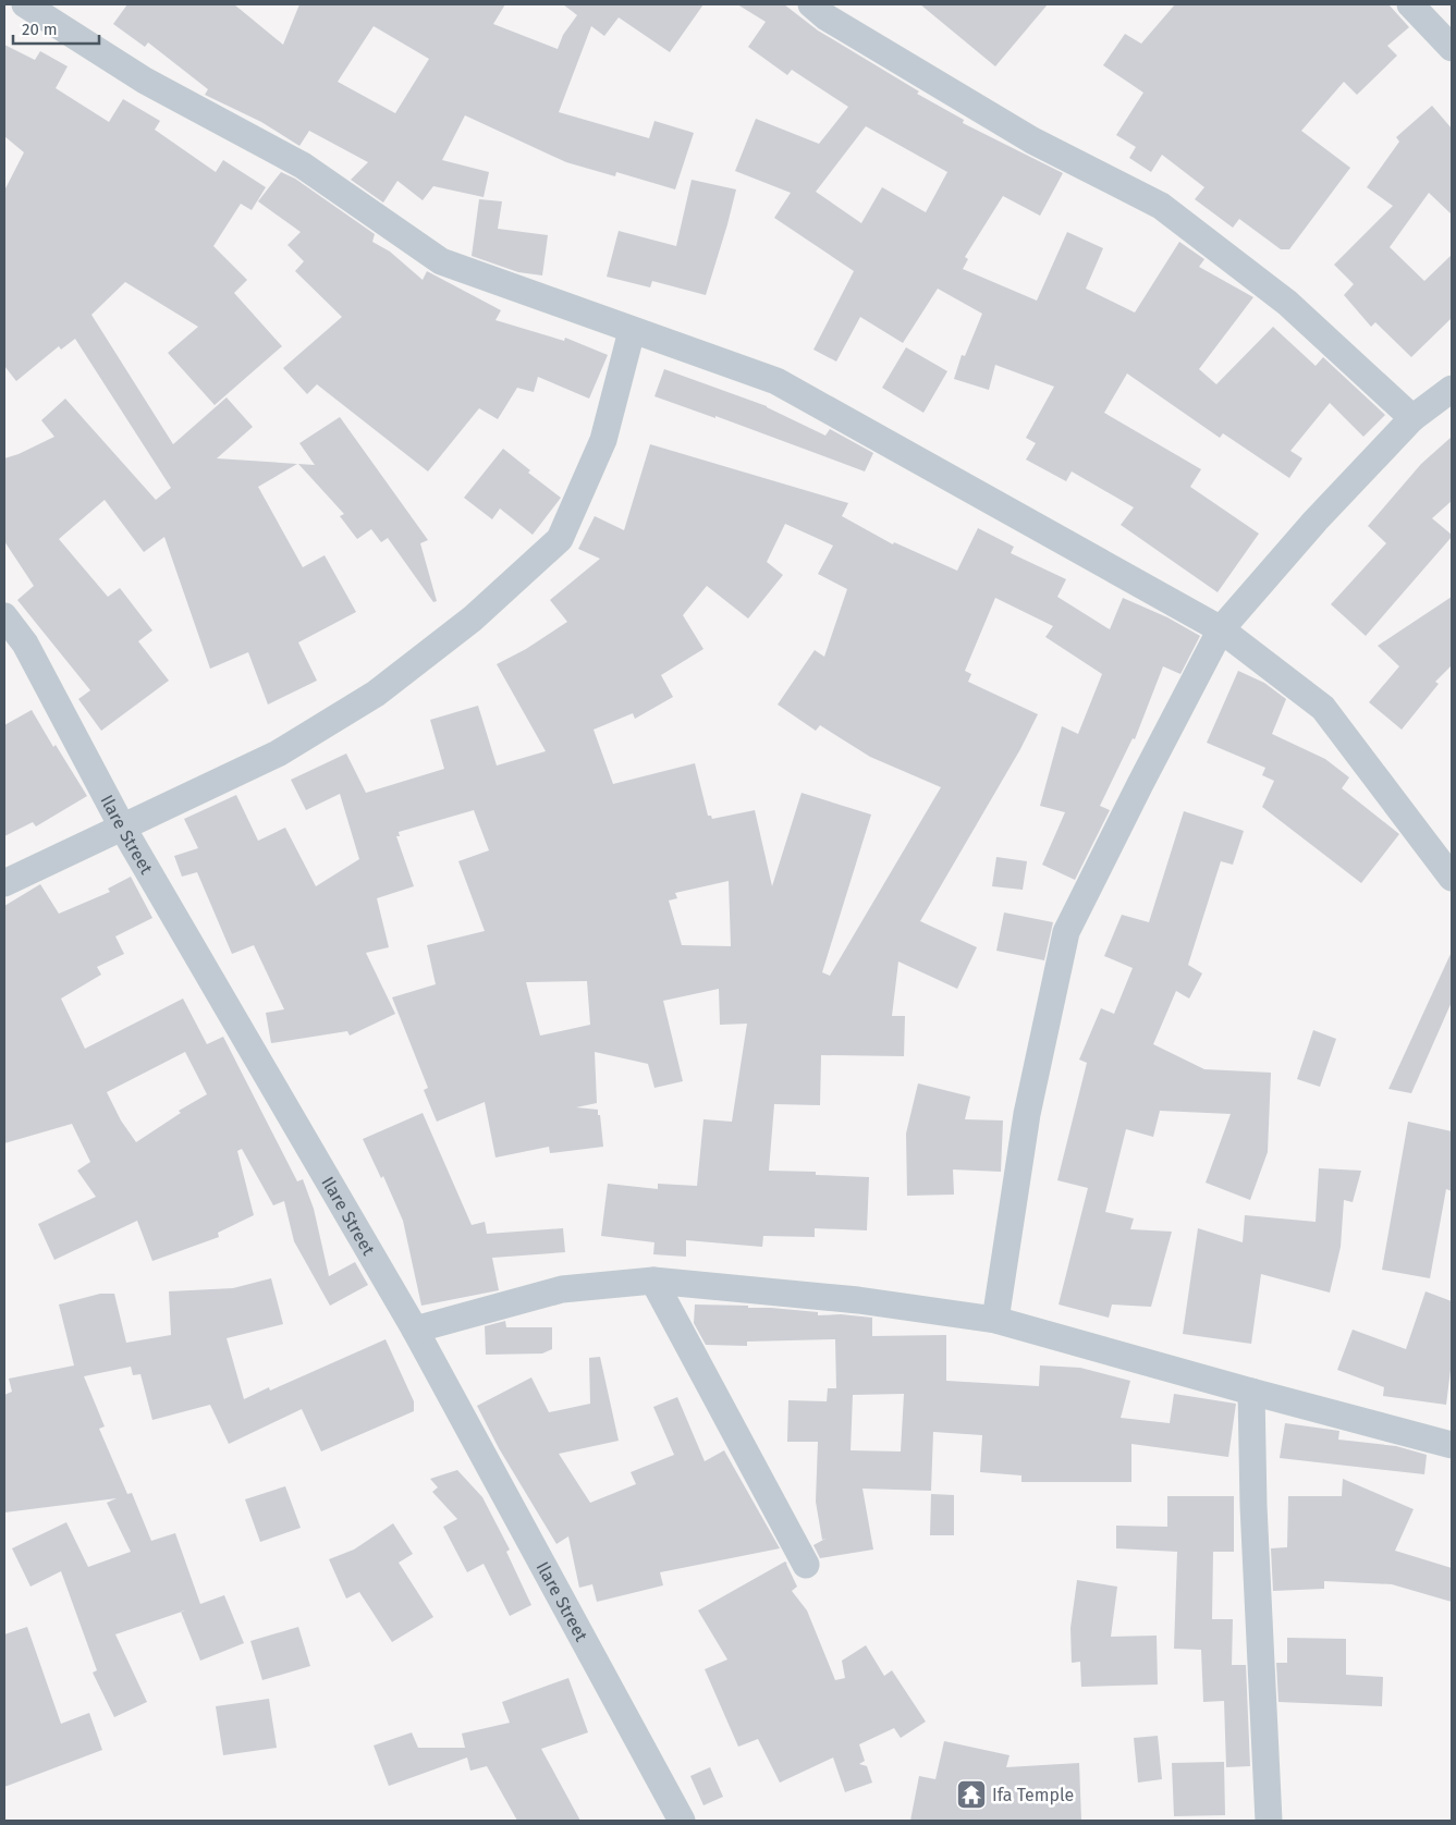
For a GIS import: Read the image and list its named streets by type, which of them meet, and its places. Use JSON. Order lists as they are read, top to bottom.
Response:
{
  "streets": {
    "street": ["Ilare Street"]
  },
  "places": {
    "temple": ["Ifa Temple"]
  },
  "scale_bar": "20 m"
}
